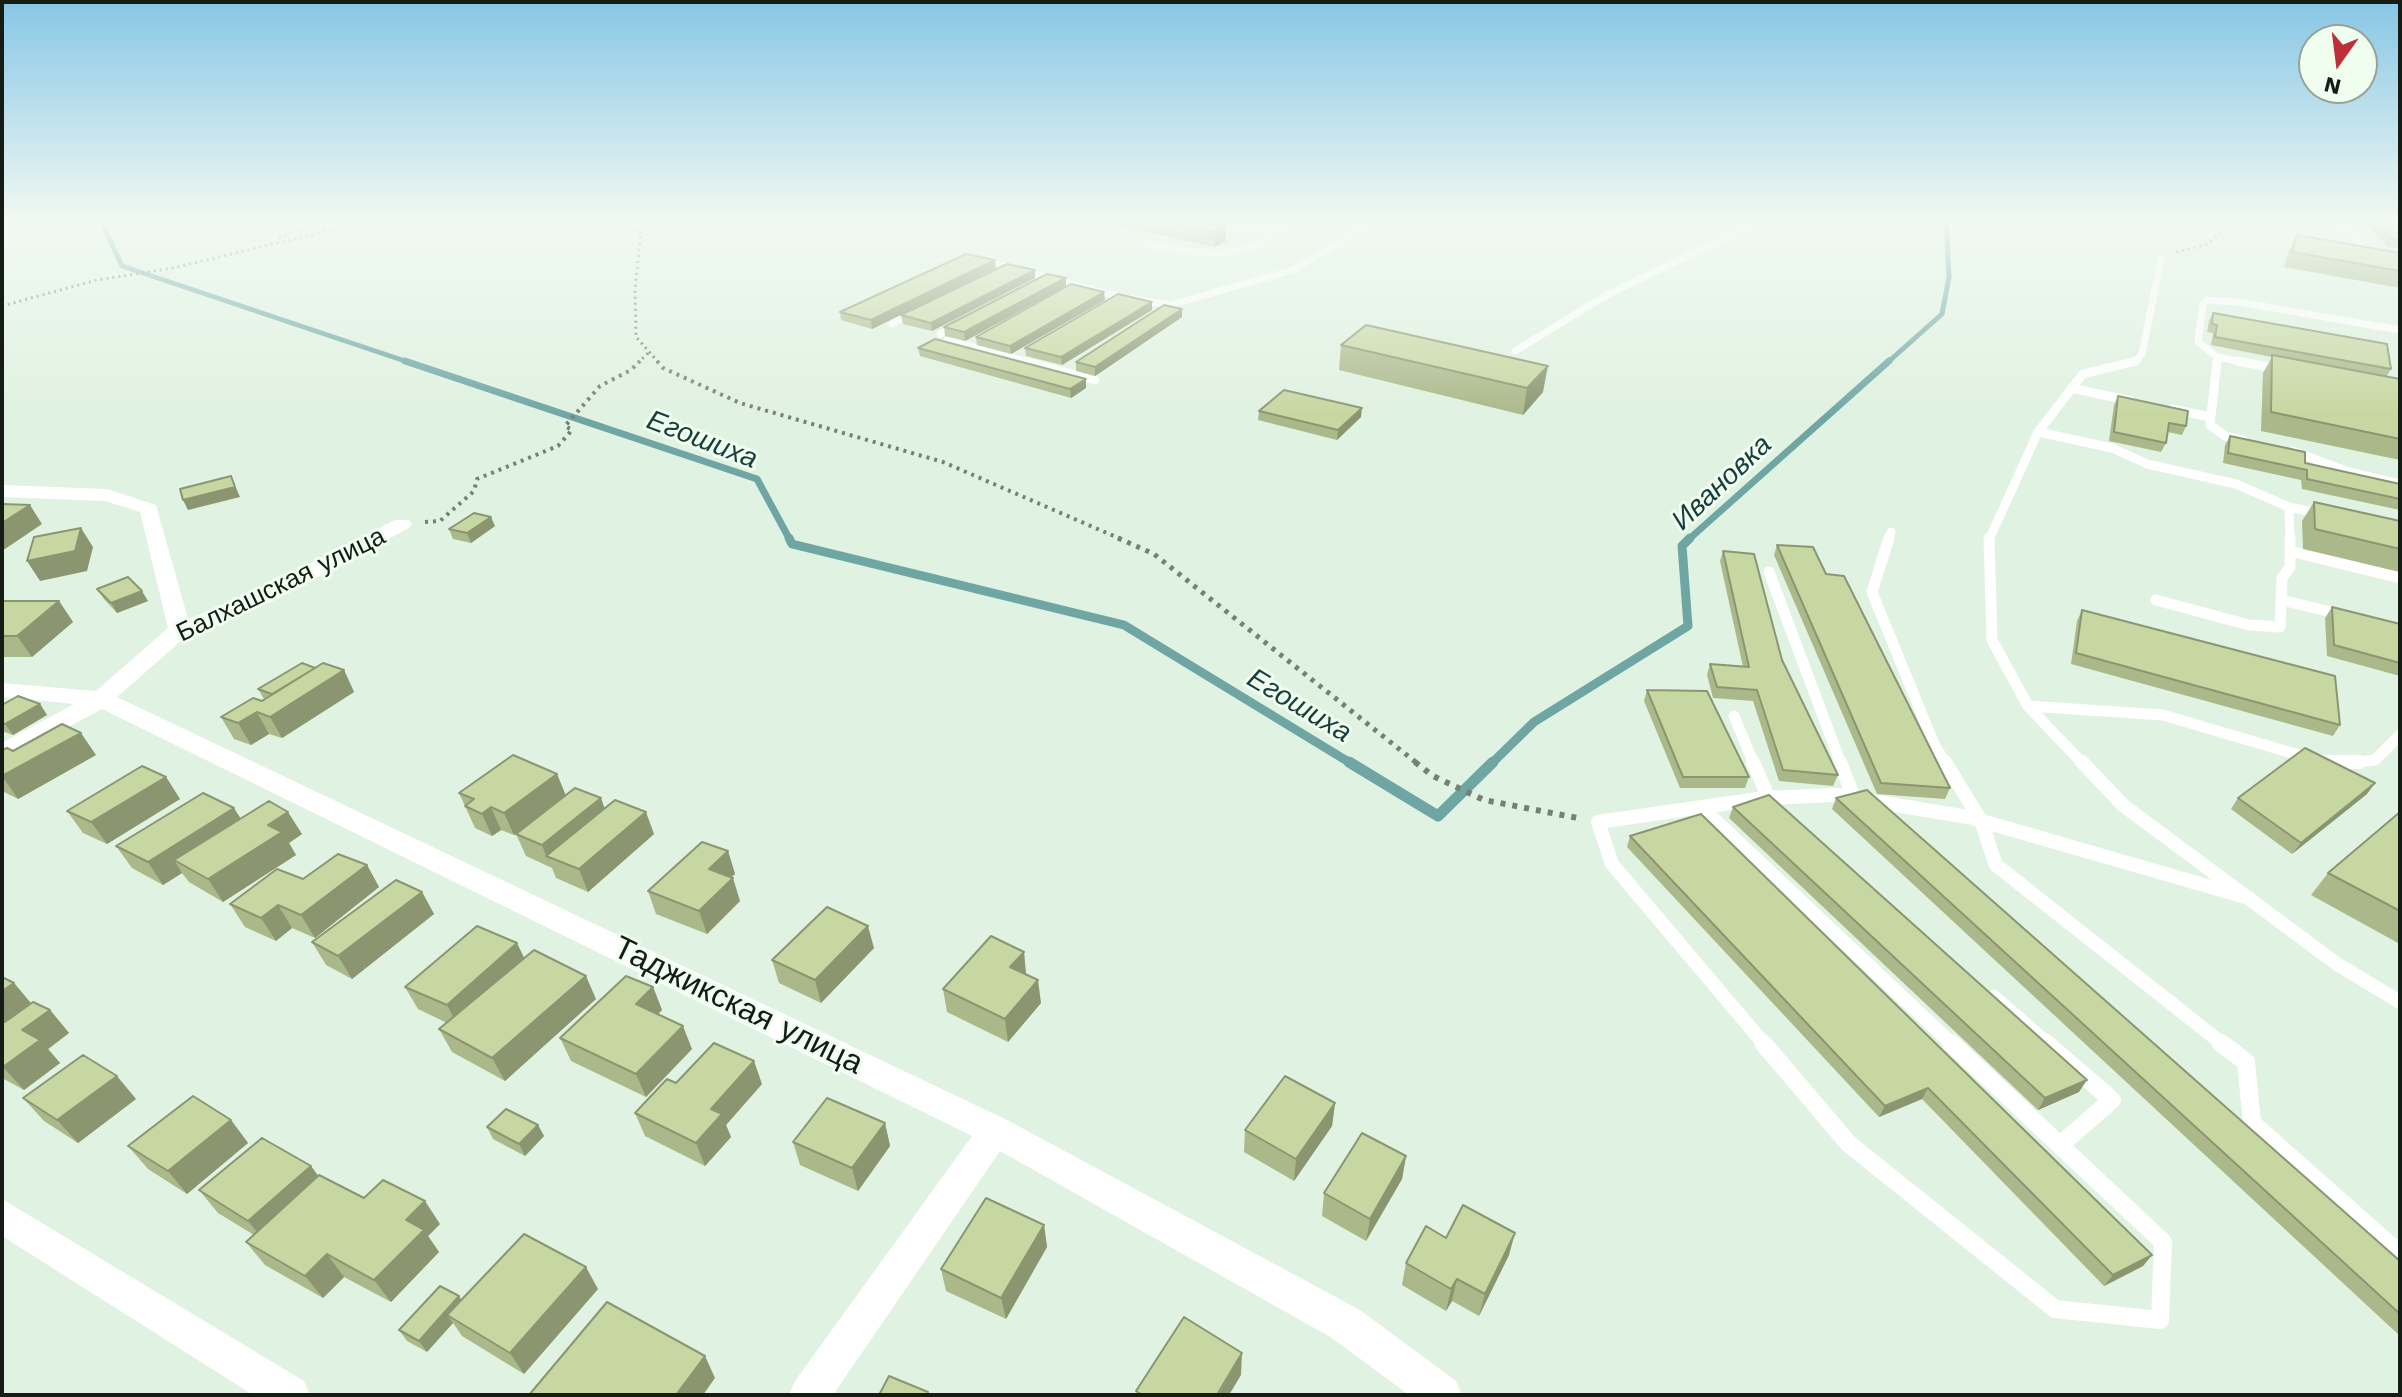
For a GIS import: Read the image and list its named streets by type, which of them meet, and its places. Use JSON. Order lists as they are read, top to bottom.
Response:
{
  "streets": {
    "street": ["Балхашская улица", "Таджикская улица"]
  },
  "crossings": [
    ["Балхашская улица", "Таджикская улица"]
  ],
  "water": ["Егошиха", "Ивановка"],
  "north": "bottom"
}
